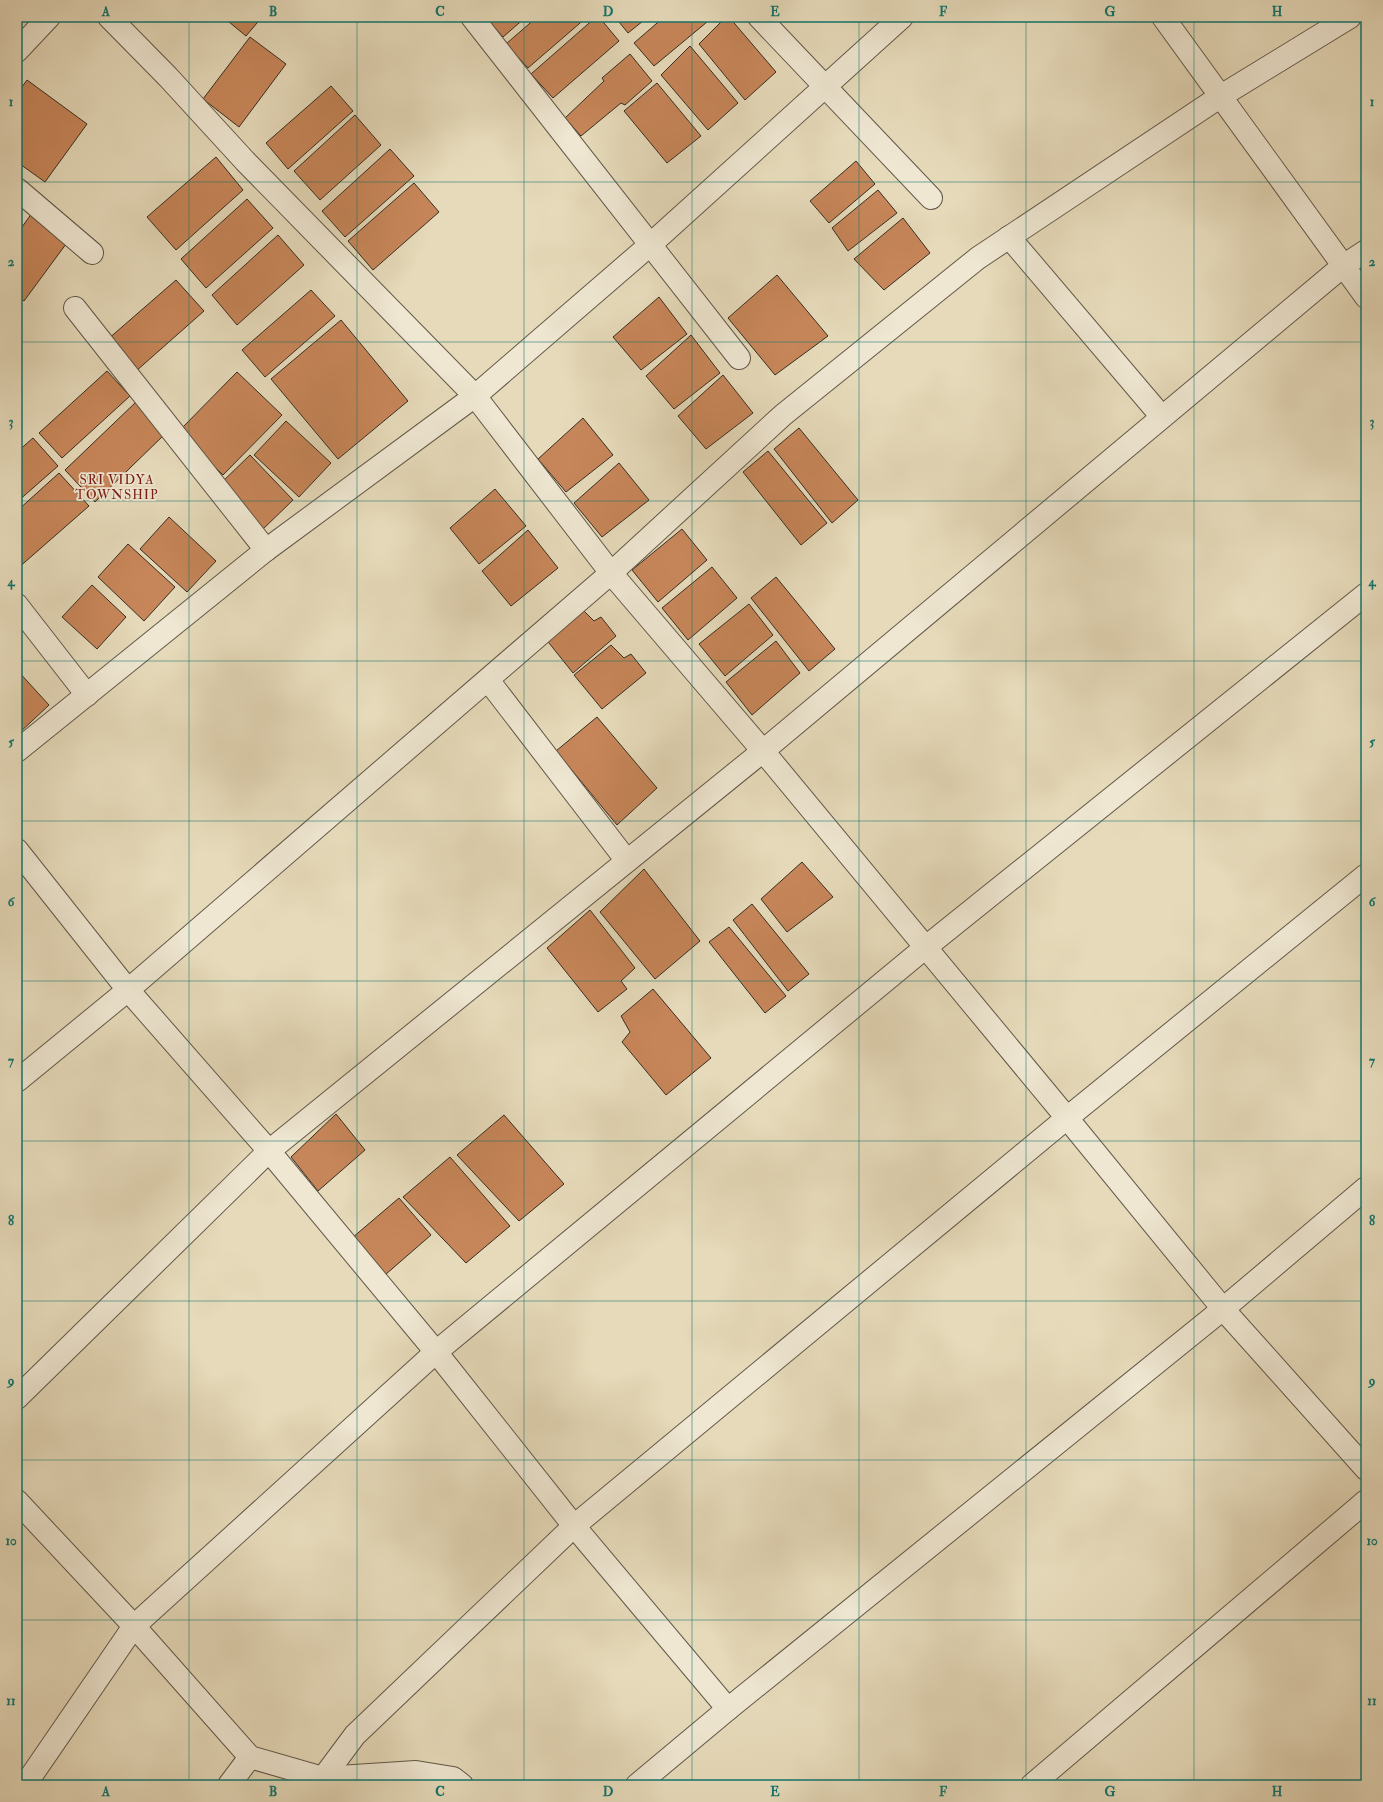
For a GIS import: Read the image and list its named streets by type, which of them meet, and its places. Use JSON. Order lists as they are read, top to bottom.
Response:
{
  "districts": ["SRI VIDYA TOWNSHIP"],
  "grid": {
    "columns": [
      "A",
      "B",
      "C",
      "D",
      "E",
      "F",
      "G",
      "H"
    ],
    "rows": [
      "1",
      "2",
      "3",
      "4",
      "5",
      "6",
      "7",
      "8",
      "9",
      "10",
      "11"
    ]
  }
}
